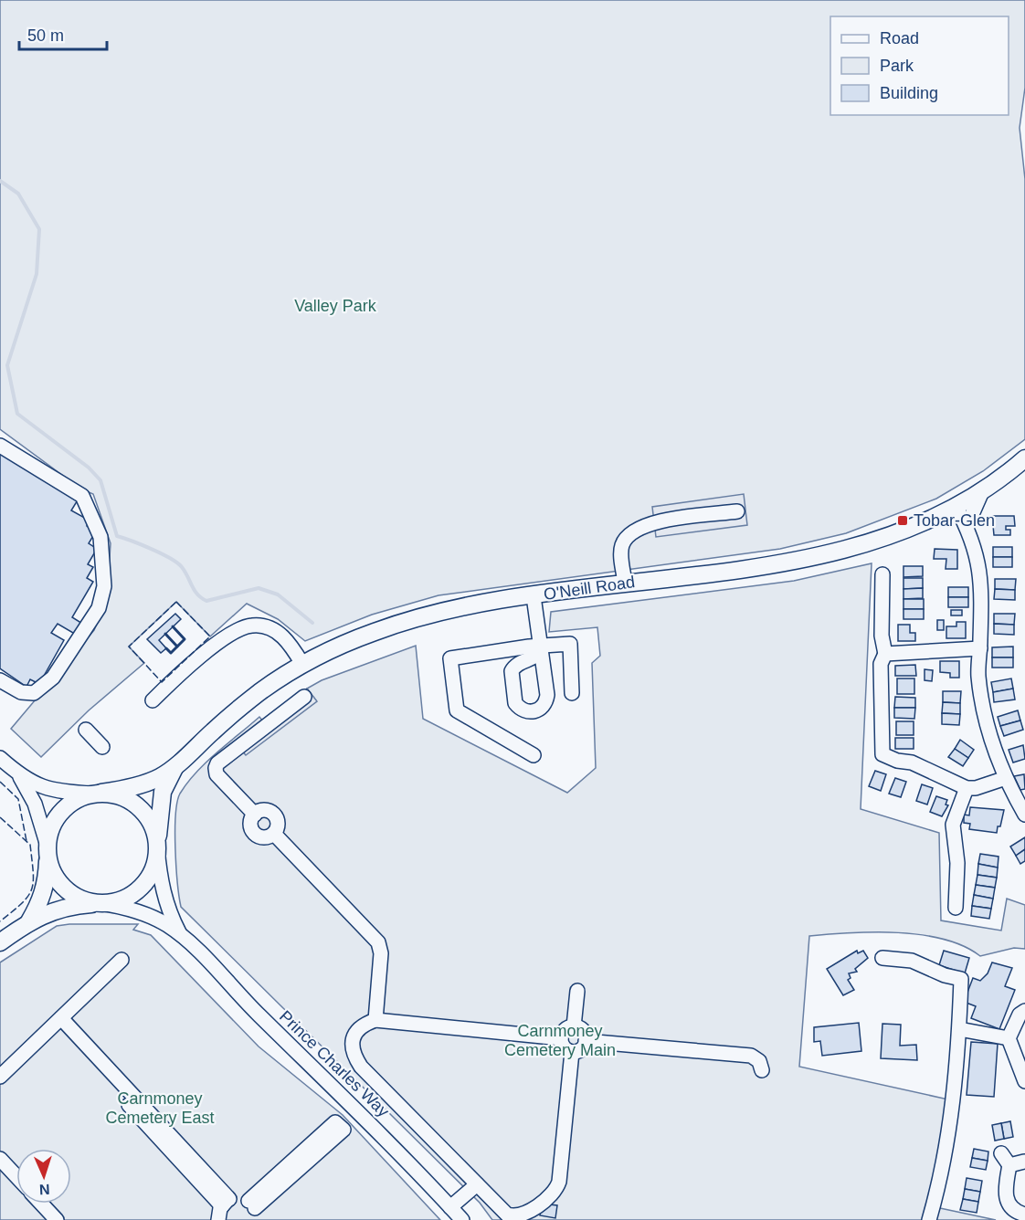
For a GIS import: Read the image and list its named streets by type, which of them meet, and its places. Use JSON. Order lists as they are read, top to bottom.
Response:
{
  "streets": {
    "main road": ["O'Neill Road"],
    "street": ["Prince Charles Way"]
  },
  "crossings": [
    ["O'Neill Road", "Prince Charles Way"]
  ],
  "parks": ["Valley Park", "Carnmoney Cemetery Main", "Carnmoney Cemetery East"],
  "places": {
    "transit": ["Tobar-Glen"]
  },
  "legend": ["Road", "Park", "Building"],
  "scale_bar": "50 m",
  "north": "bottom"
}
